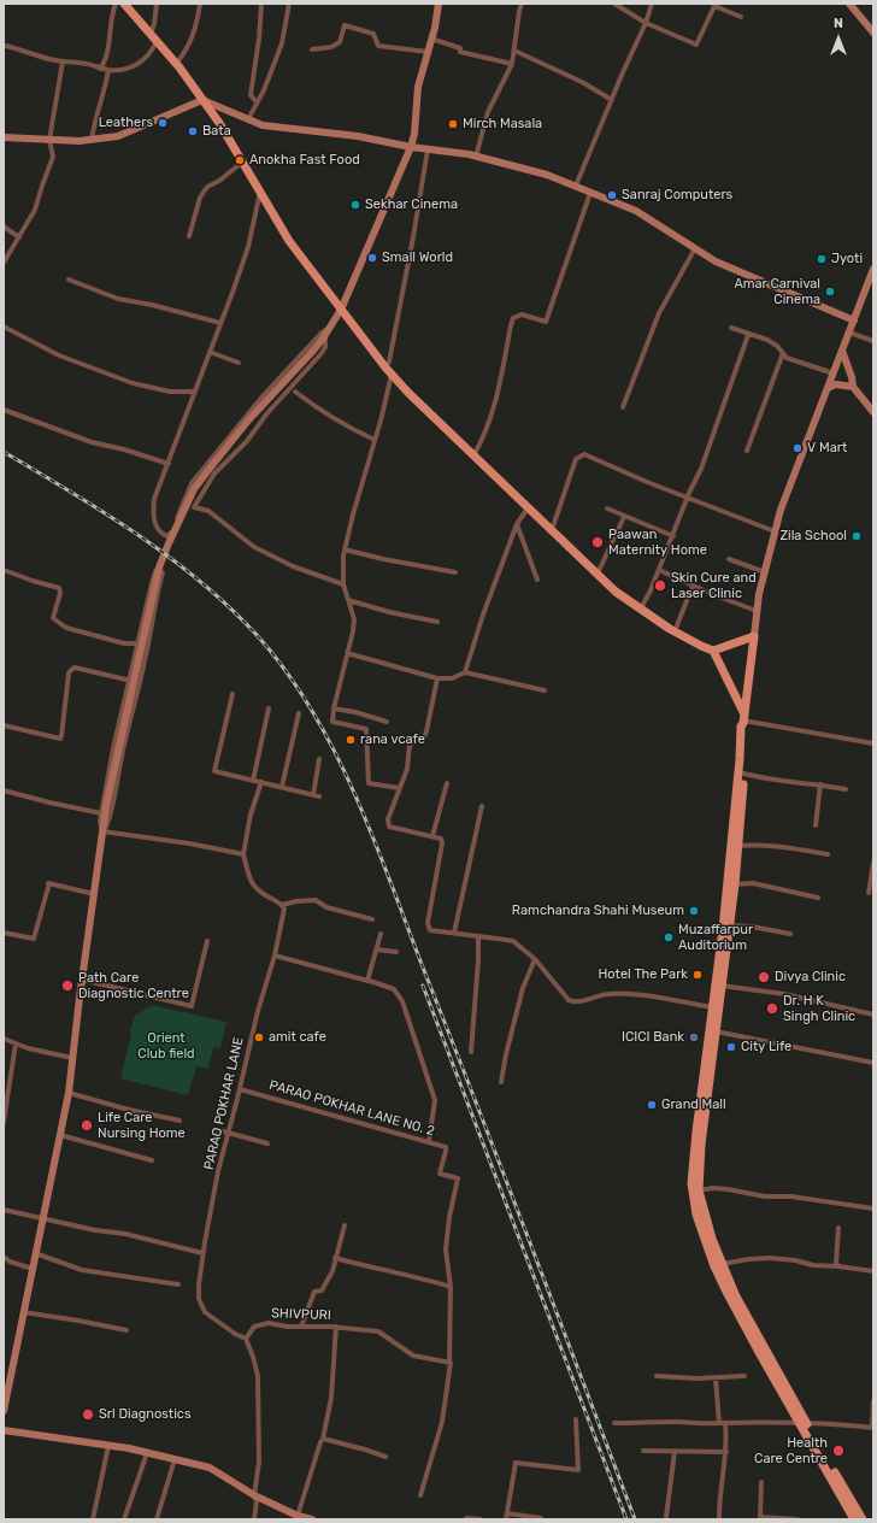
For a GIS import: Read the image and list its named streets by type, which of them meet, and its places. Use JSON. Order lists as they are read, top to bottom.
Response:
{
  "streets": {
    "street": ["PARAO POKHAR LANE", "PARAO POKHAR LANE NO. 2", "SHIVPURI"]
  },
  "crossings": [
    ["PARAO POKHAR LANE", "PARAO POKHAR LANE NO. 2"],
    ["PARAO POKHAR LANE", "SHIVPURI"]
  ],
  "parks": ["Orient Club field"],
  "places": [
    "Leathers",
    "Mirch Masala",
    "Bata",
    "Anokha Fast Food",
    "Sanraj Computers",
    "Sekhar Cinema",
    "Small World",
    "Jyoti",
    "Amar Carnival Cinema",
    "V Mart",
    "Zila School",
    "Paawan Maternity Home",
    "Skin Cure and Laser Clinic",
    "rana vcafe",
    "Ramchandra Shahi Museum",
    "Muzaffarpur Auditorium",
    "Hotel The Park",
    "Divya Clinic",
    "Path Care Diagnostic Centre",
    "Dr. H K Singh Clinic",
    "amit cafe",
    "ICICI Bank",
    "City Life",
    "Grand Mall",
    "Life Care Nursing Home",
    "Srl Diagnostics",
    "Health Care Centre"
  ],
  "north": "top"
}
